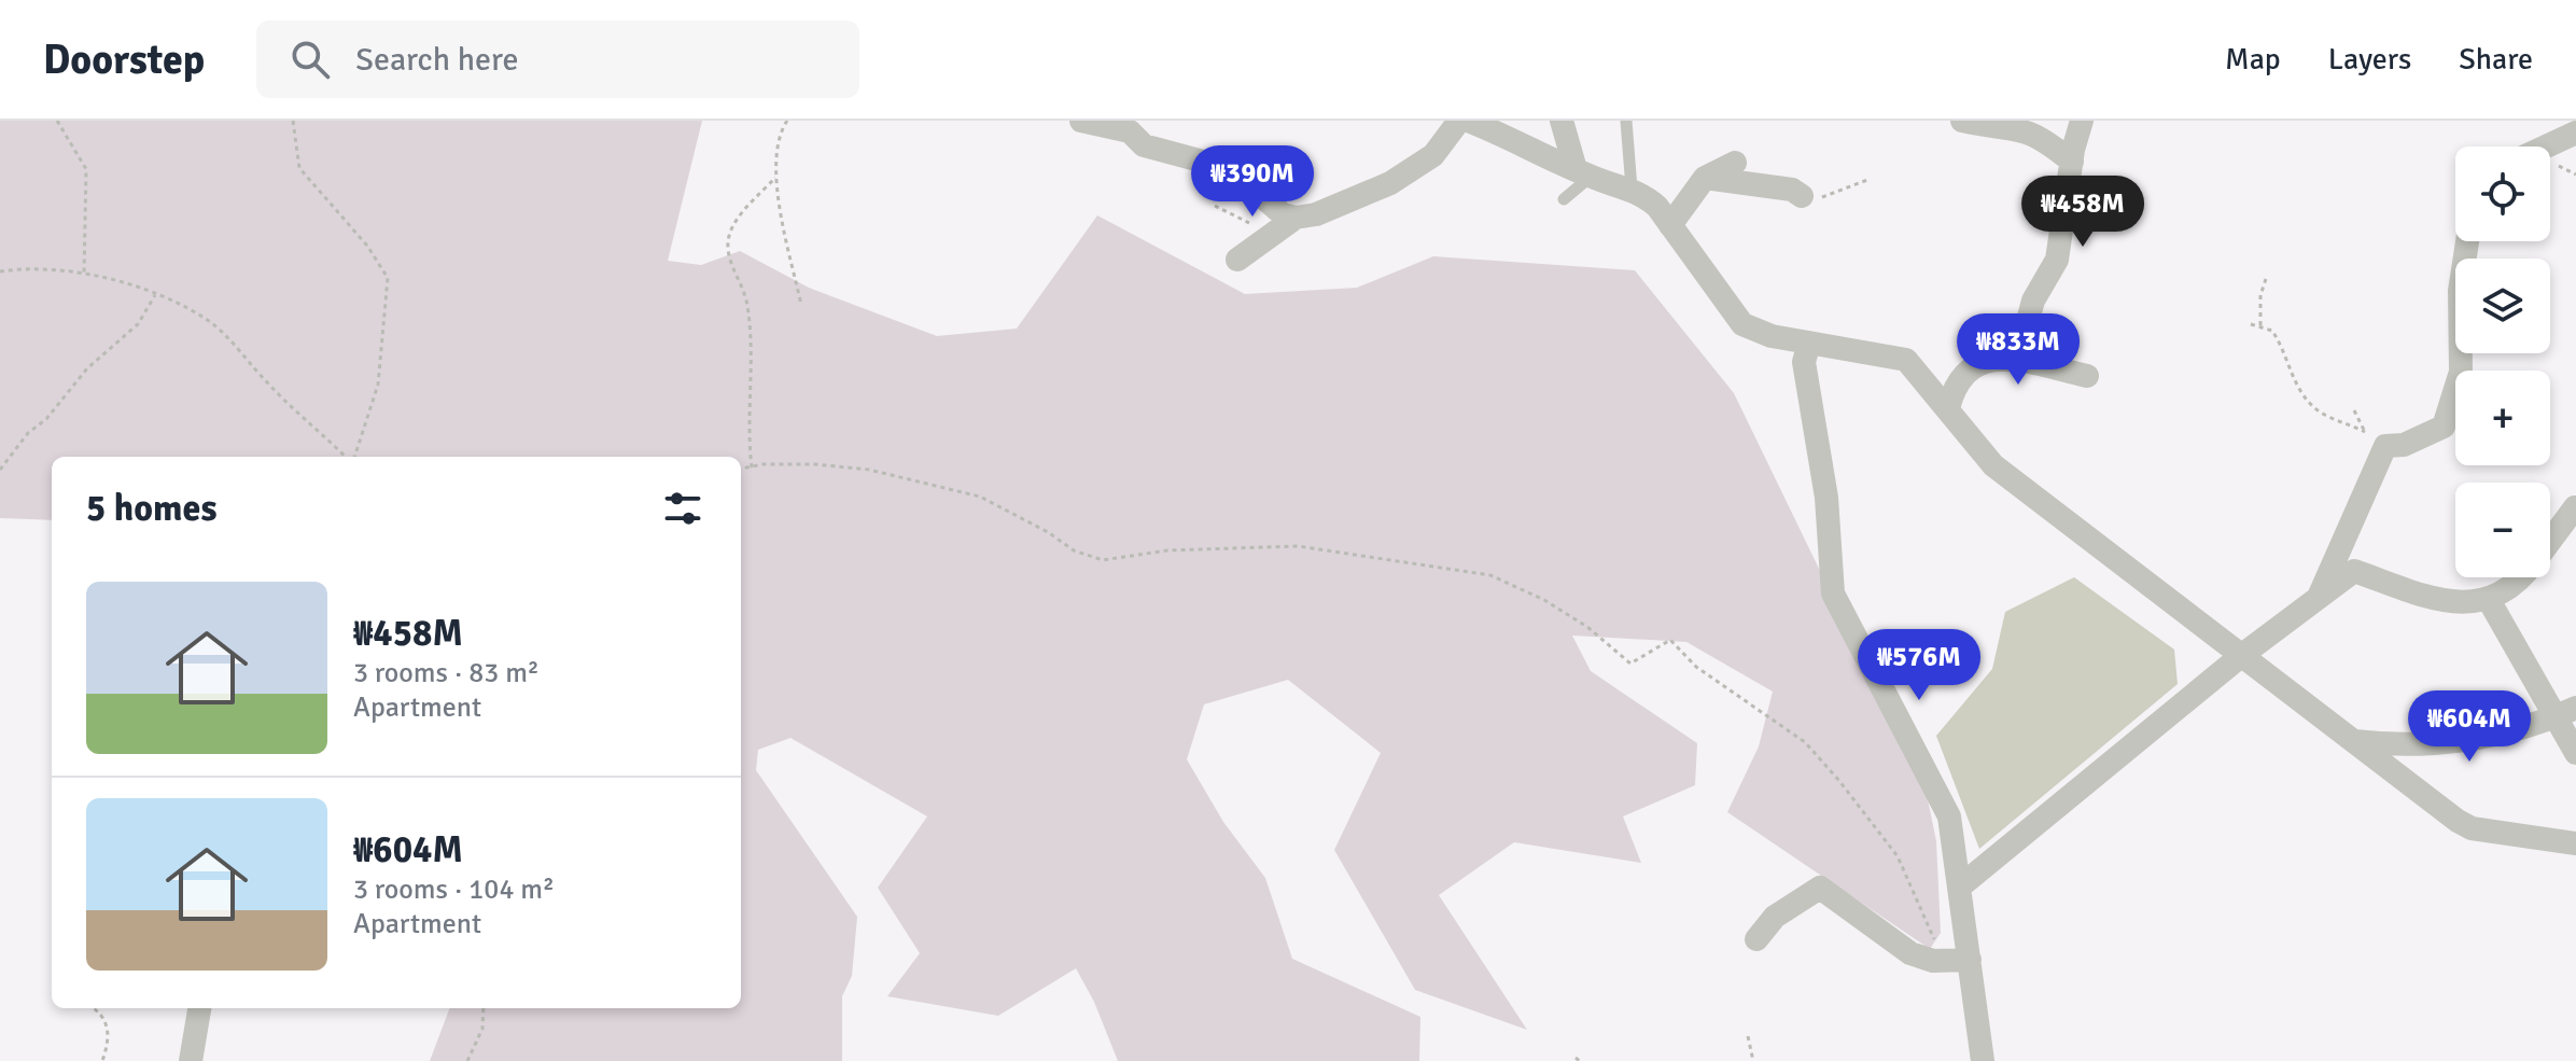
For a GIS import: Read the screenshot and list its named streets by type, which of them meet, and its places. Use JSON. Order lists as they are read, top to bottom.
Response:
{
  "page": {
    "header": "Doorstep",
    "search": "Search here",
    "nav": ["Map", "Layers", "Share"],
    "price": [
      "₩390M",
      "₩458M",
      "₩833M",
      "₩576M",
      "₩604M"
    ],
    "map_buttons": ["+", "−"],
    "heading": "5 homes",
    "list": [
      {
        "name": "₩458M",
        "note": "3 rooms · 83 m² · Apartment"
      },
      {
        "name": "₩604M",
        "note": "3 rooms · 104 m² · Apartment"
      }
    ]
  }
}
